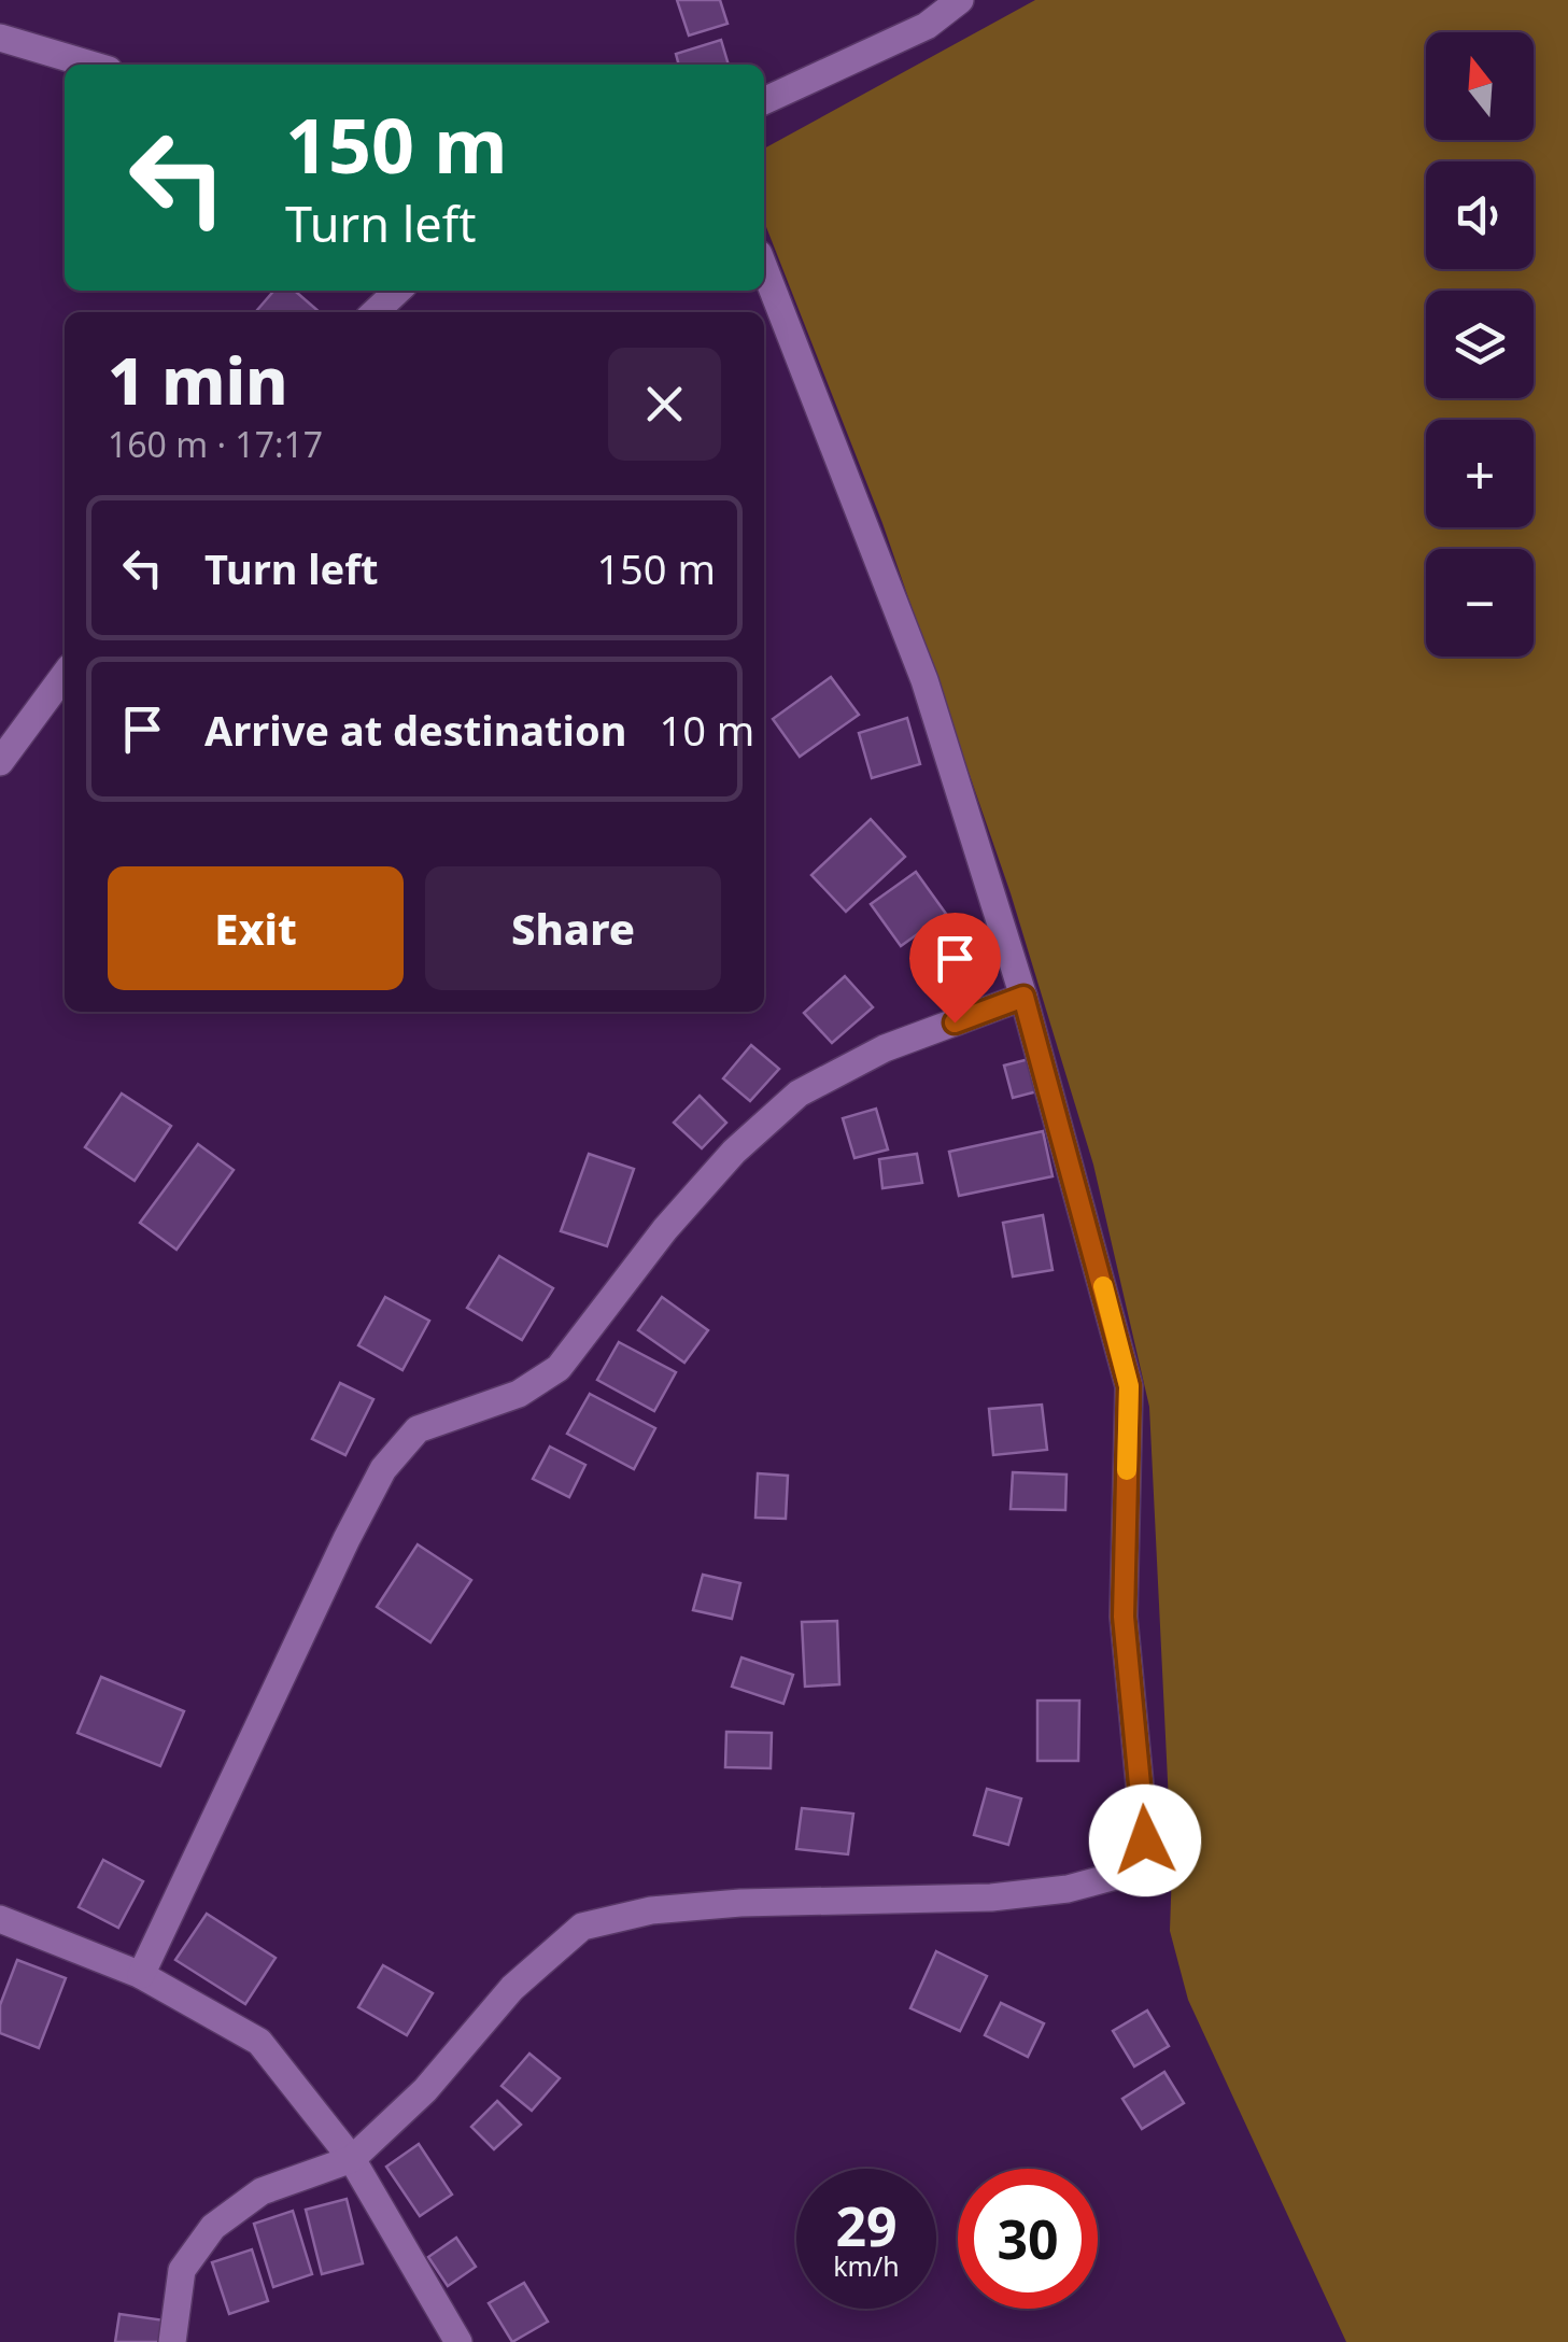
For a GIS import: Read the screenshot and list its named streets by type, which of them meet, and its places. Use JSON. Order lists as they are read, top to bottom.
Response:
{
  "north": "top",
  "page": {
    "map_buttons": ["+", "−"],
    "turn": ["150 m", "Turn left"],
    "heading": ["1 min", "160 m · 17:17"],
    "list": [
      {
        "name": "Turn left",
        "value": "150 m"
      },
      {
        "name": "Arrive at destination",
        "value": "10 m"
      }
    ],
    "buttons": ["Exit", "Share"],
    "speed": "29 km/h",
    "limit": "30"
  }
}
